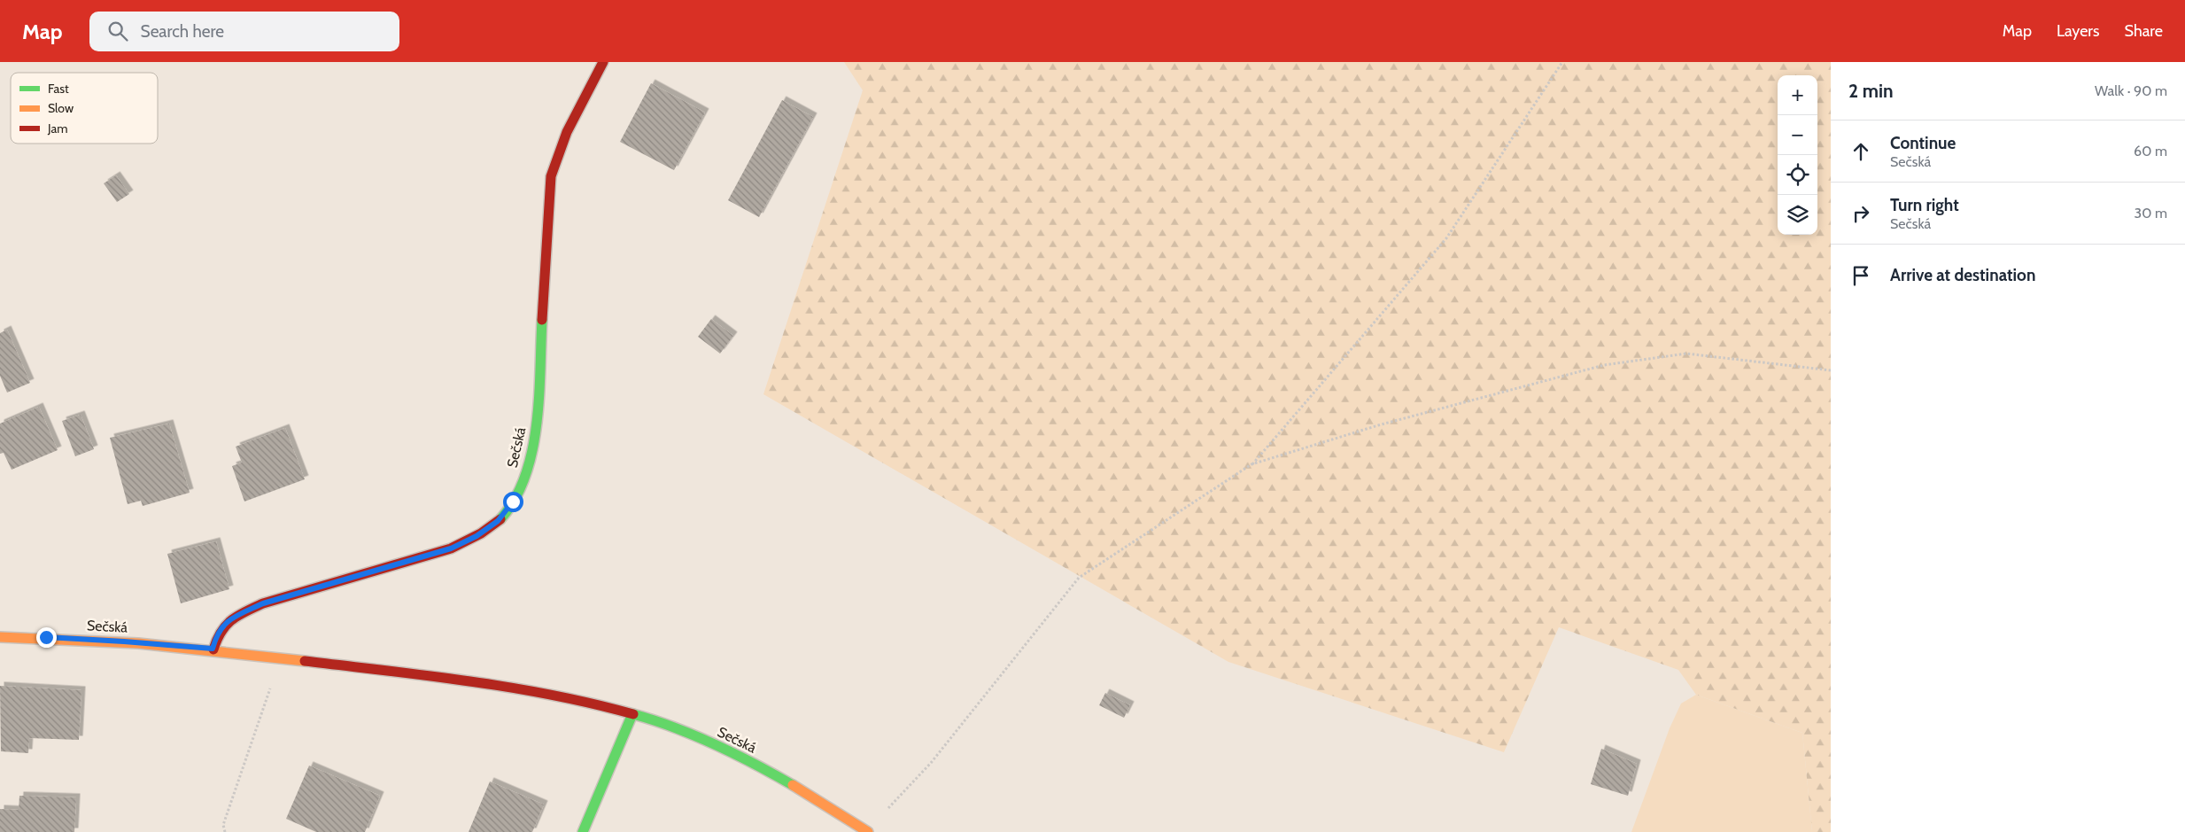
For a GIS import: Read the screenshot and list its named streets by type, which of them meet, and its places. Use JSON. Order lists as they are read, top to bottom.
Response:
{
  "streets": {
    "street": ["Sečská"]
  },
  "legend": ["Fast", "Slow", "Jam"],
  "page": {
    "header": "Map",
    "search": "Search here",
    "nav": ["Map", "Layers", "Share"],
    "heading": ["2 min", "Walk · 90 m"],
    "map_buttons": ["+", "−"],
    "list": [
      ["Continue", "Sečská", "60 m"],
      ["Turn right", "Sečská", "30 m"],
      "Arrive at destination"
    ]
  }
}
